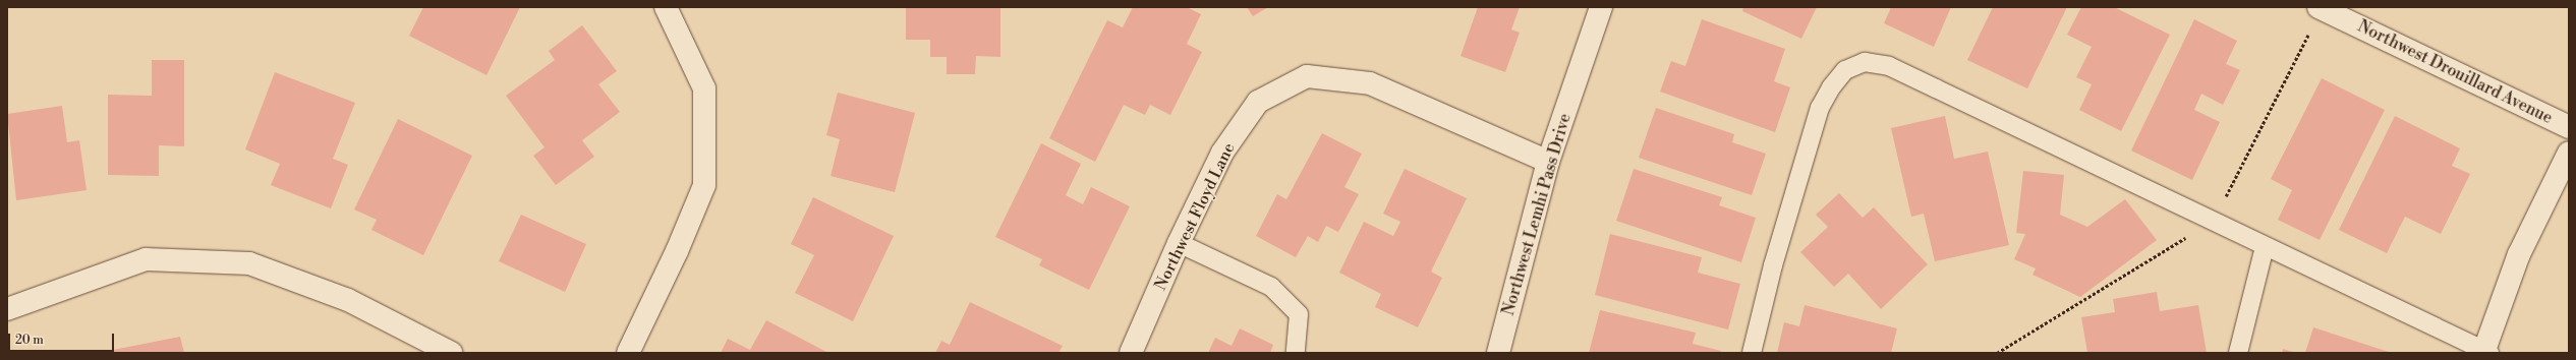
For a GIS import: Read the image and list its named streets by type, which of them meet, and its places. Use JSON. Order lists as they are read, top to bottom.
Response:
{
  "streets": {
    "street": ["Northwest Drouillard Avenue", "Northwest Lemhi Pass Drive", "Northwest Floyd Lane"]
  },
  "crossings": [
    ["Northwest Lemhi Pass Drive", "Northwest Floyd Lane"]
  ],
  "scale_bar": "20 m"
}
